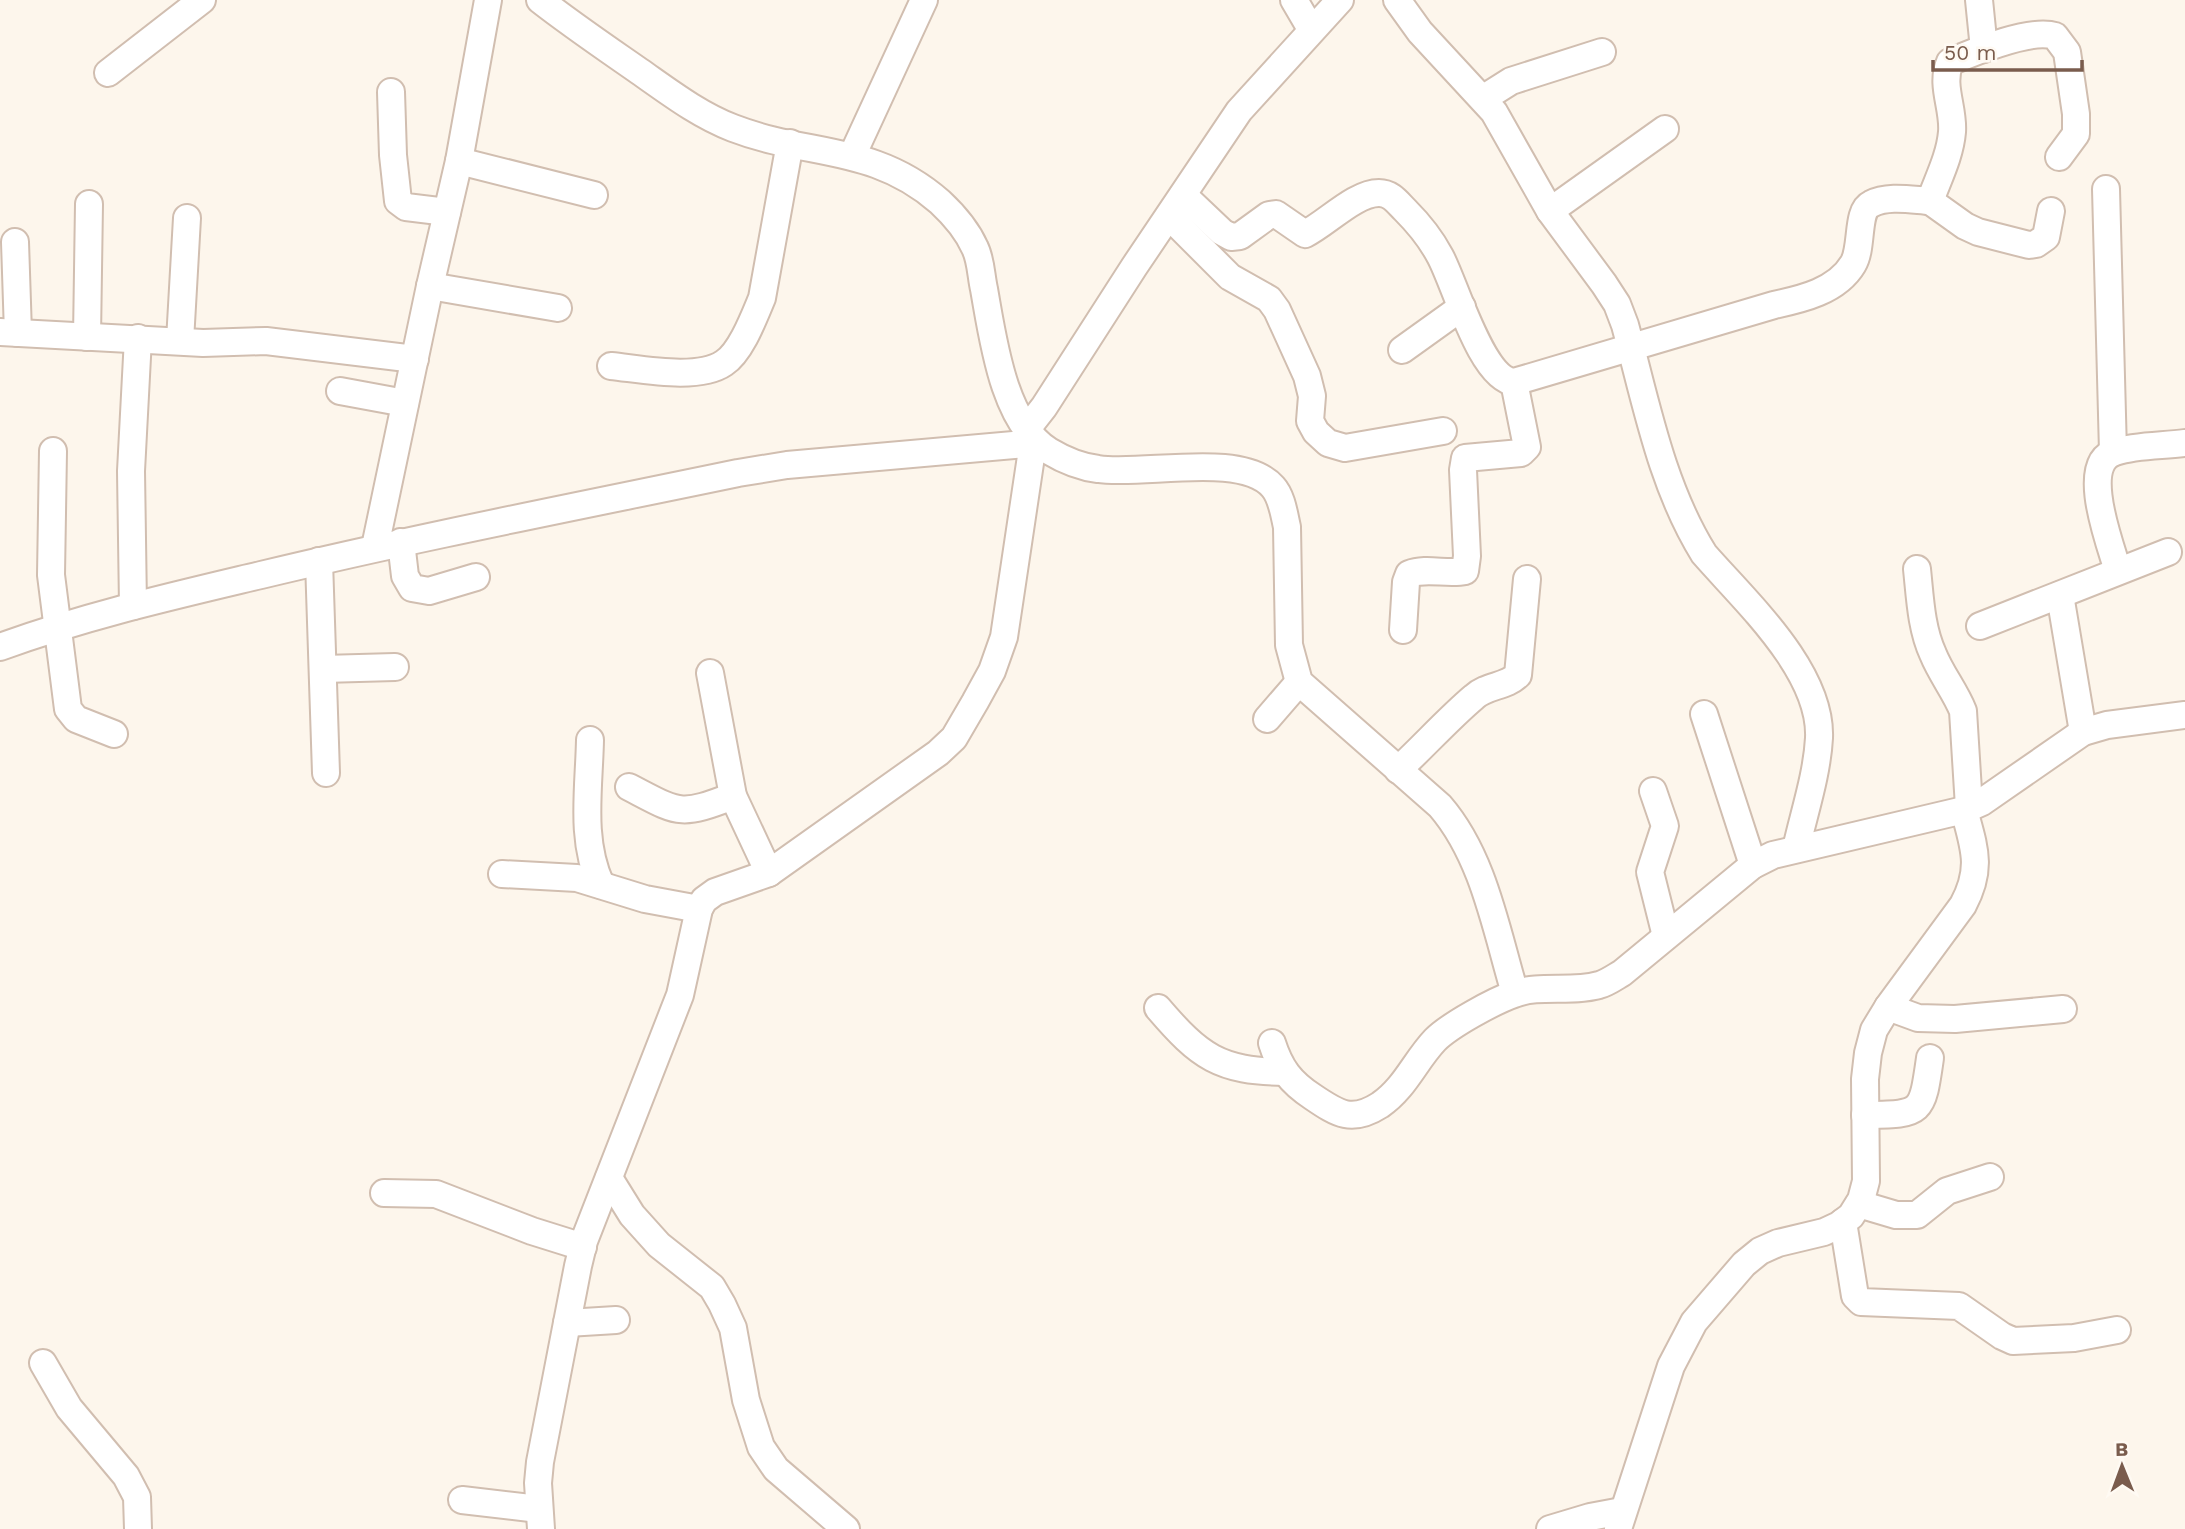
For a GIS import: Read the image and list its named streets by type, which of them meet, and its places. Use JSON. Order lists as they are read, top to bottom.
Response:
{
  "scale_bar": "50 m",
  "north": "top"
}
